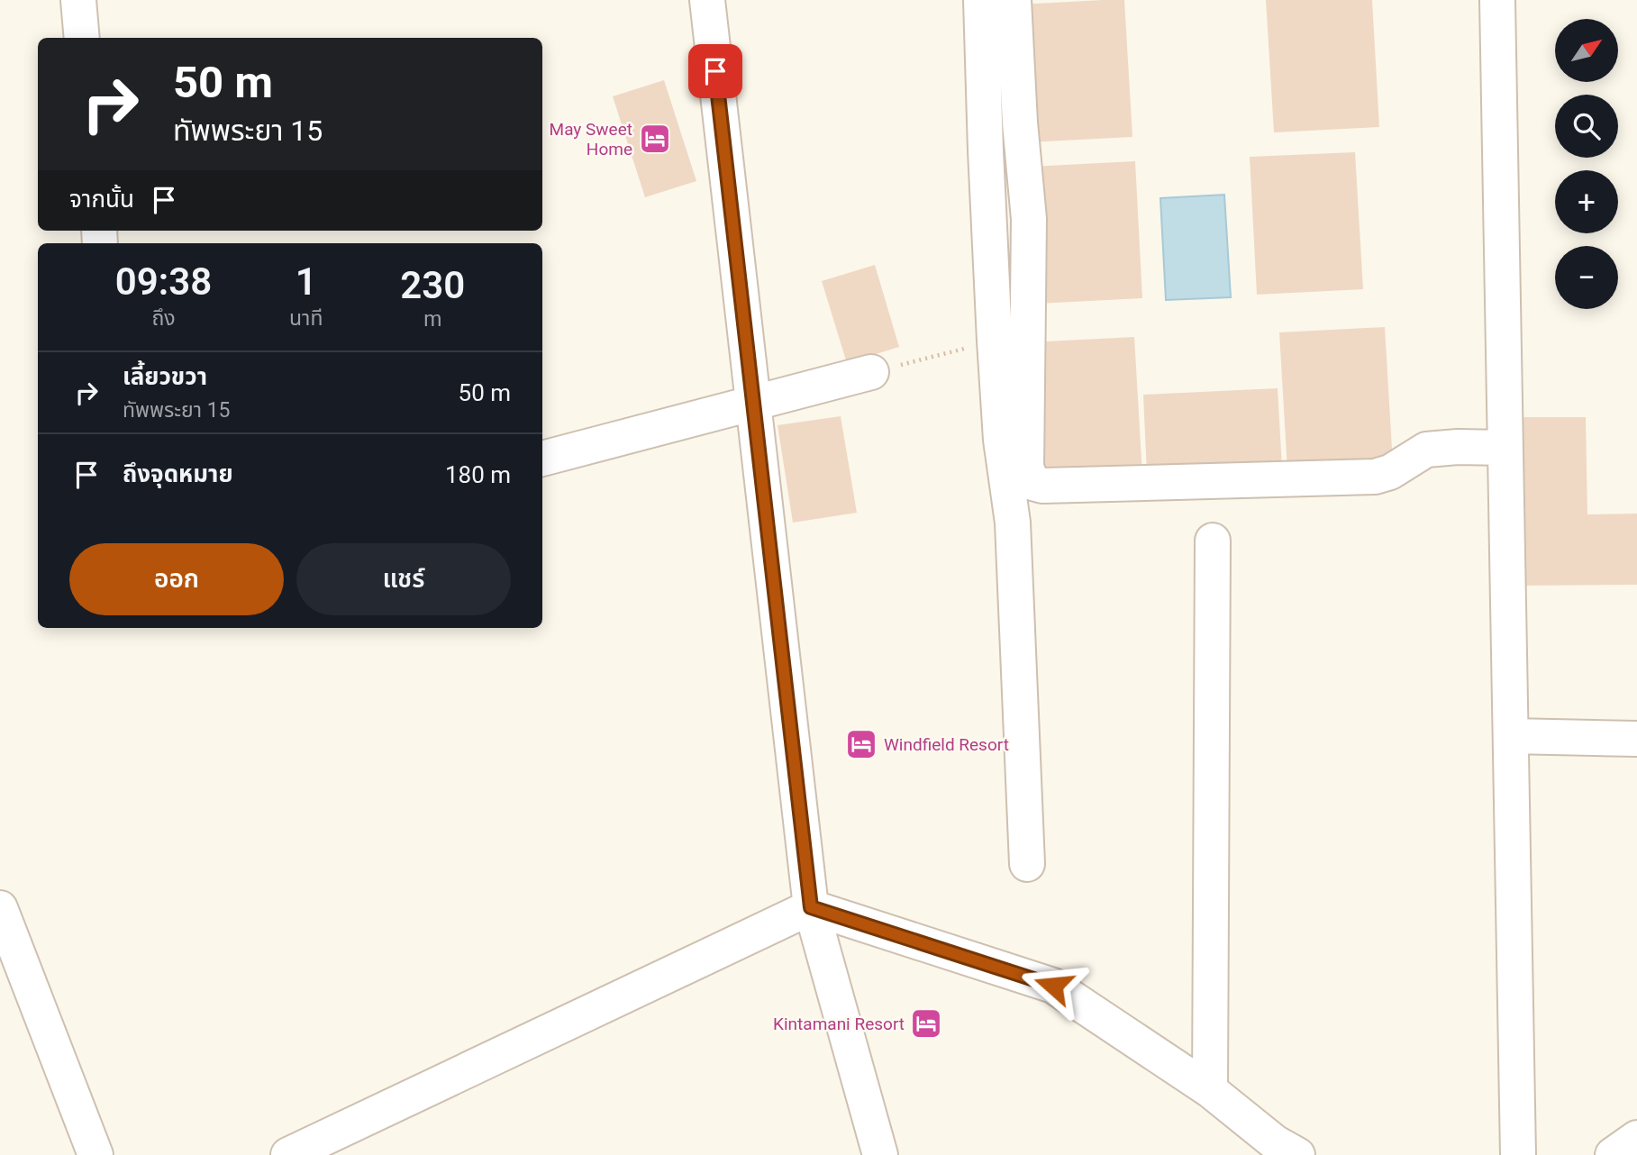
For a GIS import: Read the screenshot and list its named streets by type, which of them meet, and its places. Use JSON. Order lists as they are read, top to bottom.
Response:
{
  "places": {
    "hotel": ["May Sweet Home", "Windfield Resort", "Kintamani Resort"]
  },
  "north": "top right",
  "page": {
    "map_buttons": ["+", "−"],
    "turn": ["50 m", "ทัพพระยา 15"],
    "then": "จากนั้น",
    "eta": [
      "09:38",
      "ถึง",
      "1",
      "นาที",
      "230",
      "m"
    ],
    "list": [
      {
        "name": "เลี้ยวขวา",
        "note": "ทัพพระยา 15",
        "value": "50 m"
      },
      {
        "name": "ถึงจุดหมาย",
        "value": "180 m"
      }
    ],
    "buttons": ["ออก", "แชร์"]
  }
}
